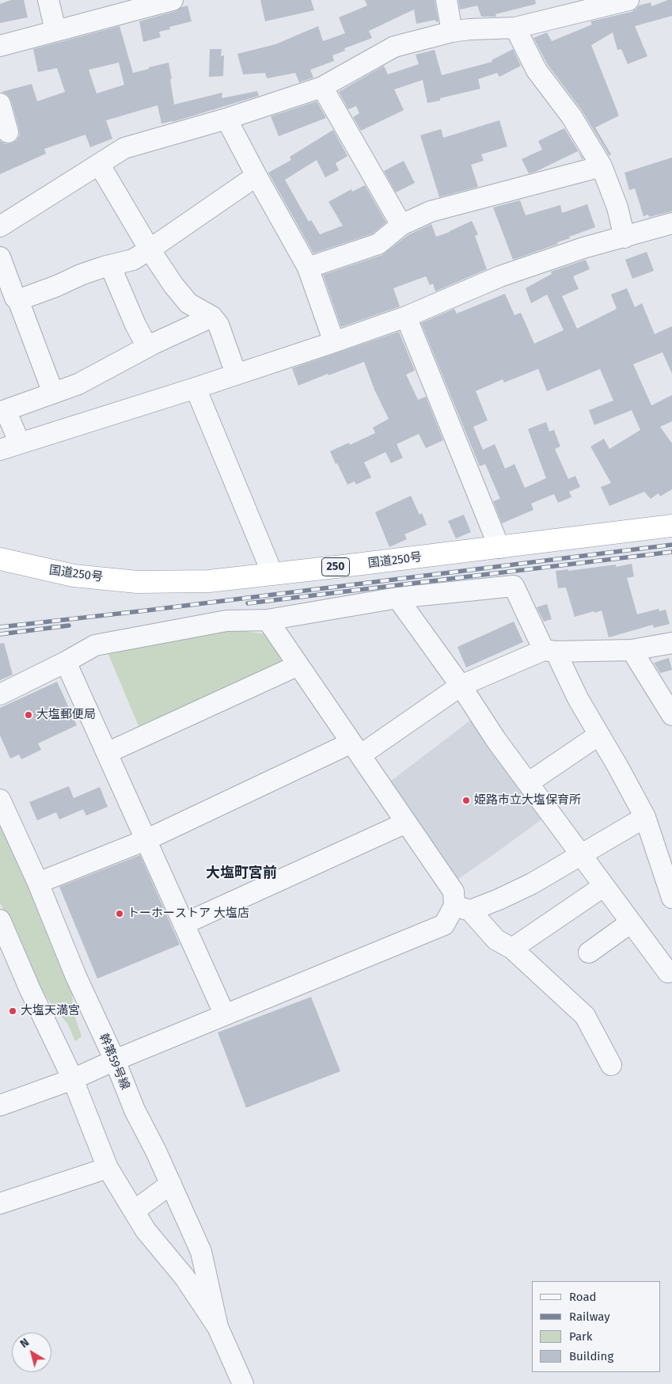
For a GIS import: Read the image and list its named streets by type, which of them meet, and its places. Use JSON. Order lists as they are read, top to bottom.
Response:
{
  "streets": {
    "highway": ["国道250号", "250"],
    "street": ["幹第59号線"]
  },
  "districts": ["大塩町宮前"],
  "places": [
    "大塩郵便局",
    "姫路市立大塩保育所",
    "トーホーストア 大塩店",
    "大塩天満宮"
  ],
  "legend": [
    "Road",
    "Railway",
    "Park",
    "Building"
  ],
  "north": "top left"
}
